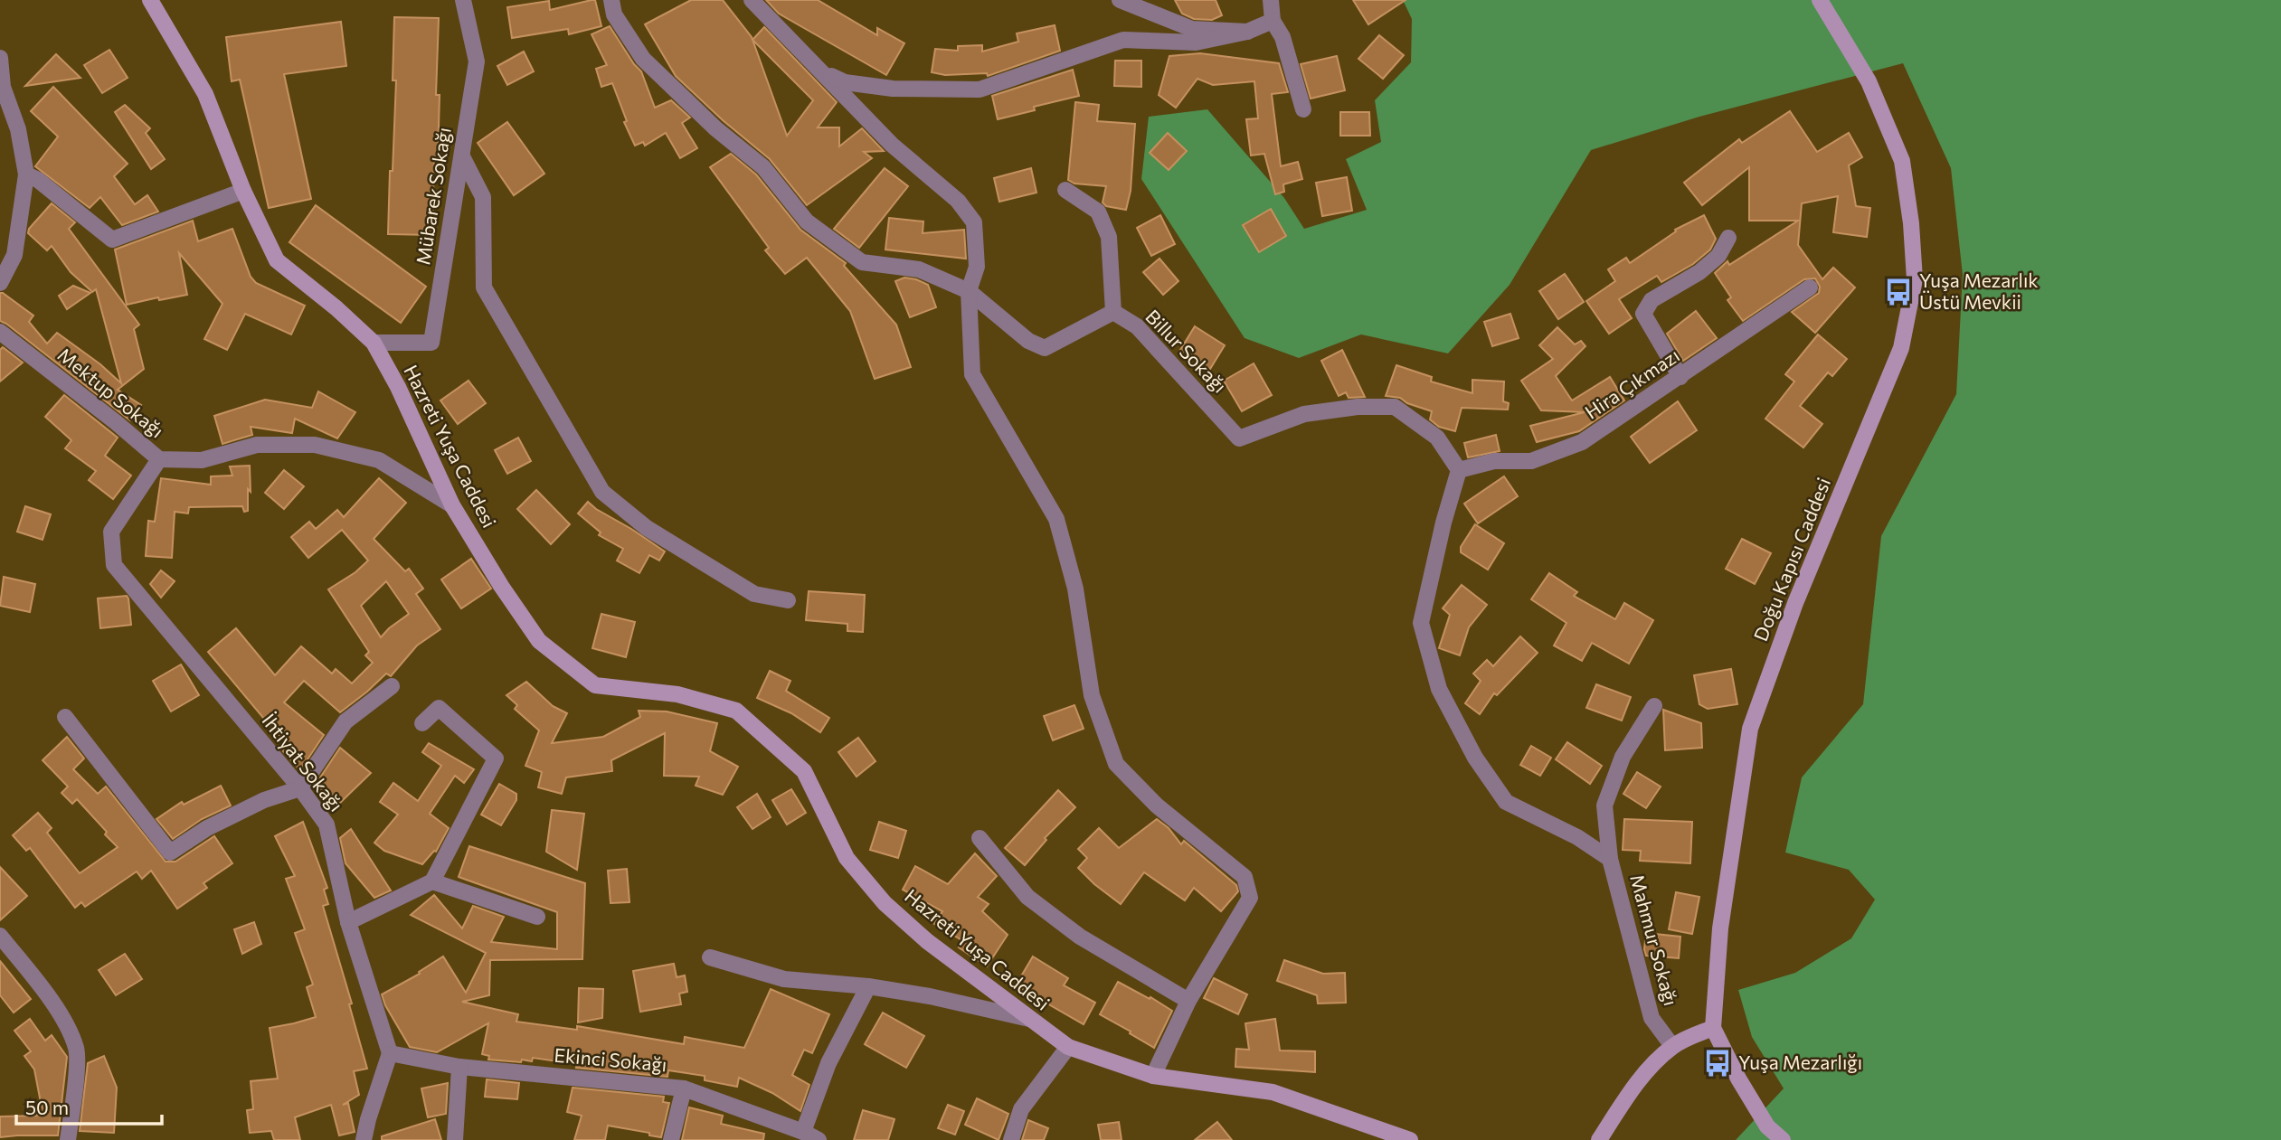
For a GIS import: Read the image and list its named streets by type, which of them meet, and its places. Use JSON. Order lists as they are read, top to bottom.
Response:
{
  "streets": {
    "street": [
      "Mübarek Sokağı",
      "Billur Sokağı",
      "Hira Çıkmazı",
      "Mektup Sokağı",
      "Hazreti Yuşa Caddesi",
      "Doğu Kapısı Caddesi",
      "İhtiyat Sokağı",
      "Mahmur Sokağı",
      "Ekinci Sokağı"
    ]
  },
  "crossings": [
    ["Mübarek Sokağı", "Hazreti Yuşa Caddesi"],
    ["Billur Sokağı", "Hira Çıkmazı"],
    ["Billur Sokağı", "Mahmur Sokağı"],
    ["Hira Çıkmazı", "Mahmur Sokağı"],
    ["Mektup Sokağı", "Hazreti Yuşa Caddesi"],
    ["Mektup Sokağı", "İhtiyat Sokağı"],
    ["İhtiyat Sokağı", "Ekinci Sokağı"]
  ],
  "places": {
    "bus stop": ["Yuşa Mezarlık Üstü Mevkii", "Yuşa Mezarlığı"]
  },
  "scale_bar": "50 m"
}
